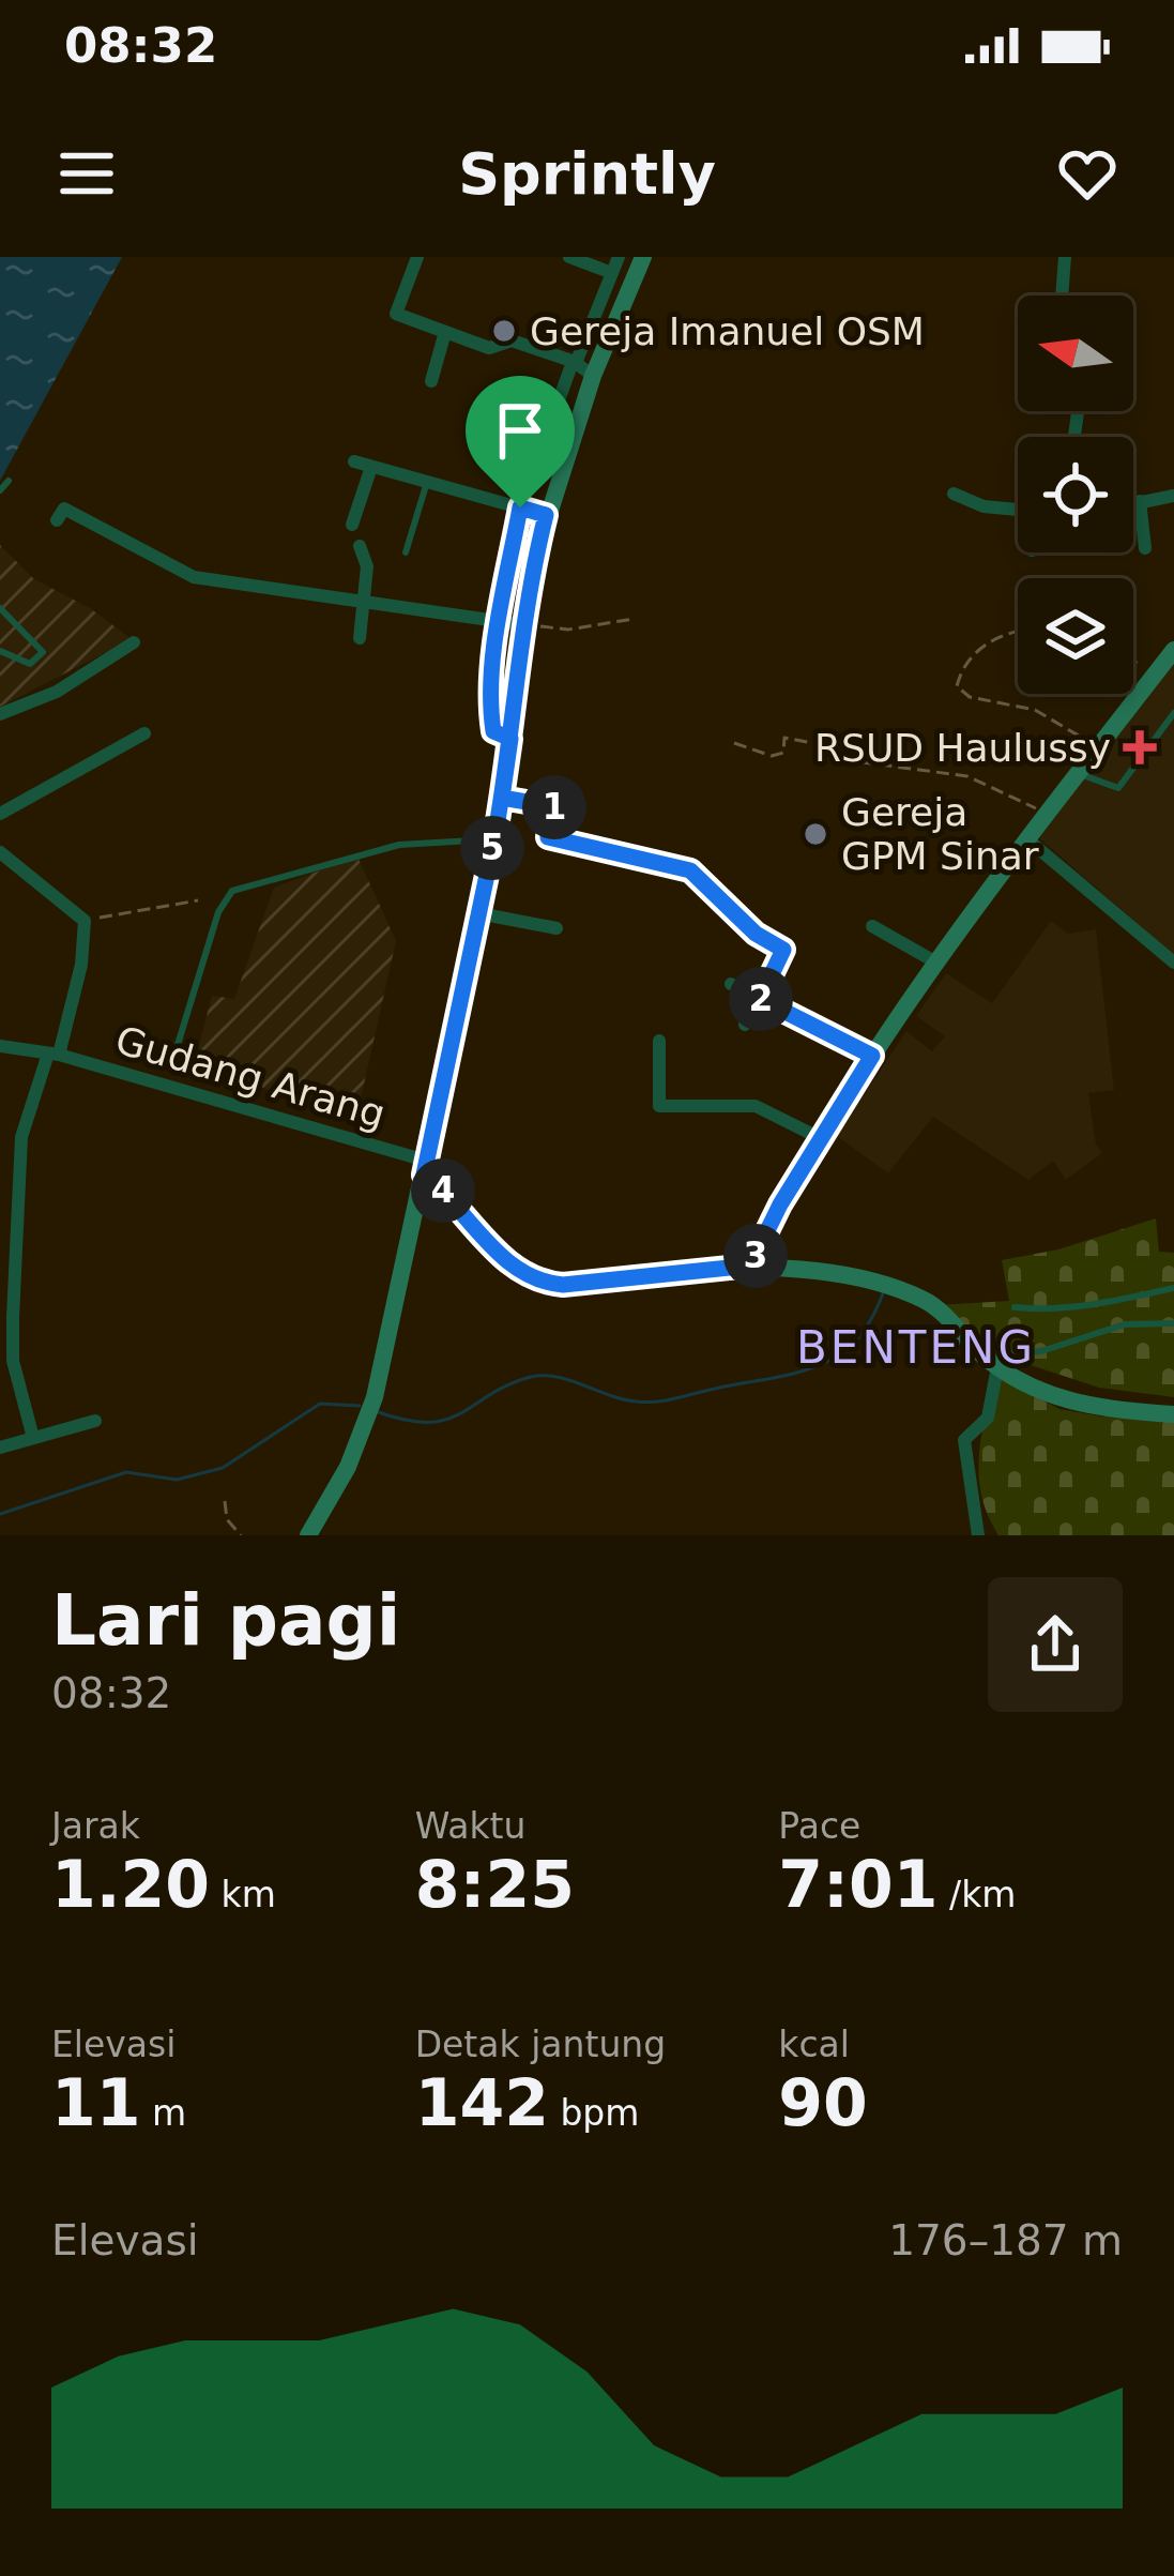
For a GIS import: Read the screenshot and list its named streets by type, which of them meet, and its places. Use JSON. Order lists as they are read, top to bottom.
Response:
{
  "streets": {
    "street": ["Gudang Arang"]
  },
  "districts": ["BENTENG"],
  "places": {
    "other": ["Gereja Imanuel OSM", "Gereja GPM Sinar"],
    "health": ["RSUD Haulussy"]
  },
  "north": "left",
  "page": {
    "status": "08:32",
    "header": "Sprintly",
    "pins": [
      "1",
      "5",
      "2",
      "4",
      "3"
    ],
    "heading": ["Lari pagi", "08:32"],
    "stats": [
      ["Jarak", "1.20 km"],
      ["Waktu", "8:25"],
      ["Pace", "7:01 /km"],
      ["Elevasi", "11 m"],
      ["Detak jantung", "142 bpm"],
      ["kcal", "90"]
    ],
    "chart": ["Elevasi", "176–187 m"]
  }
}
